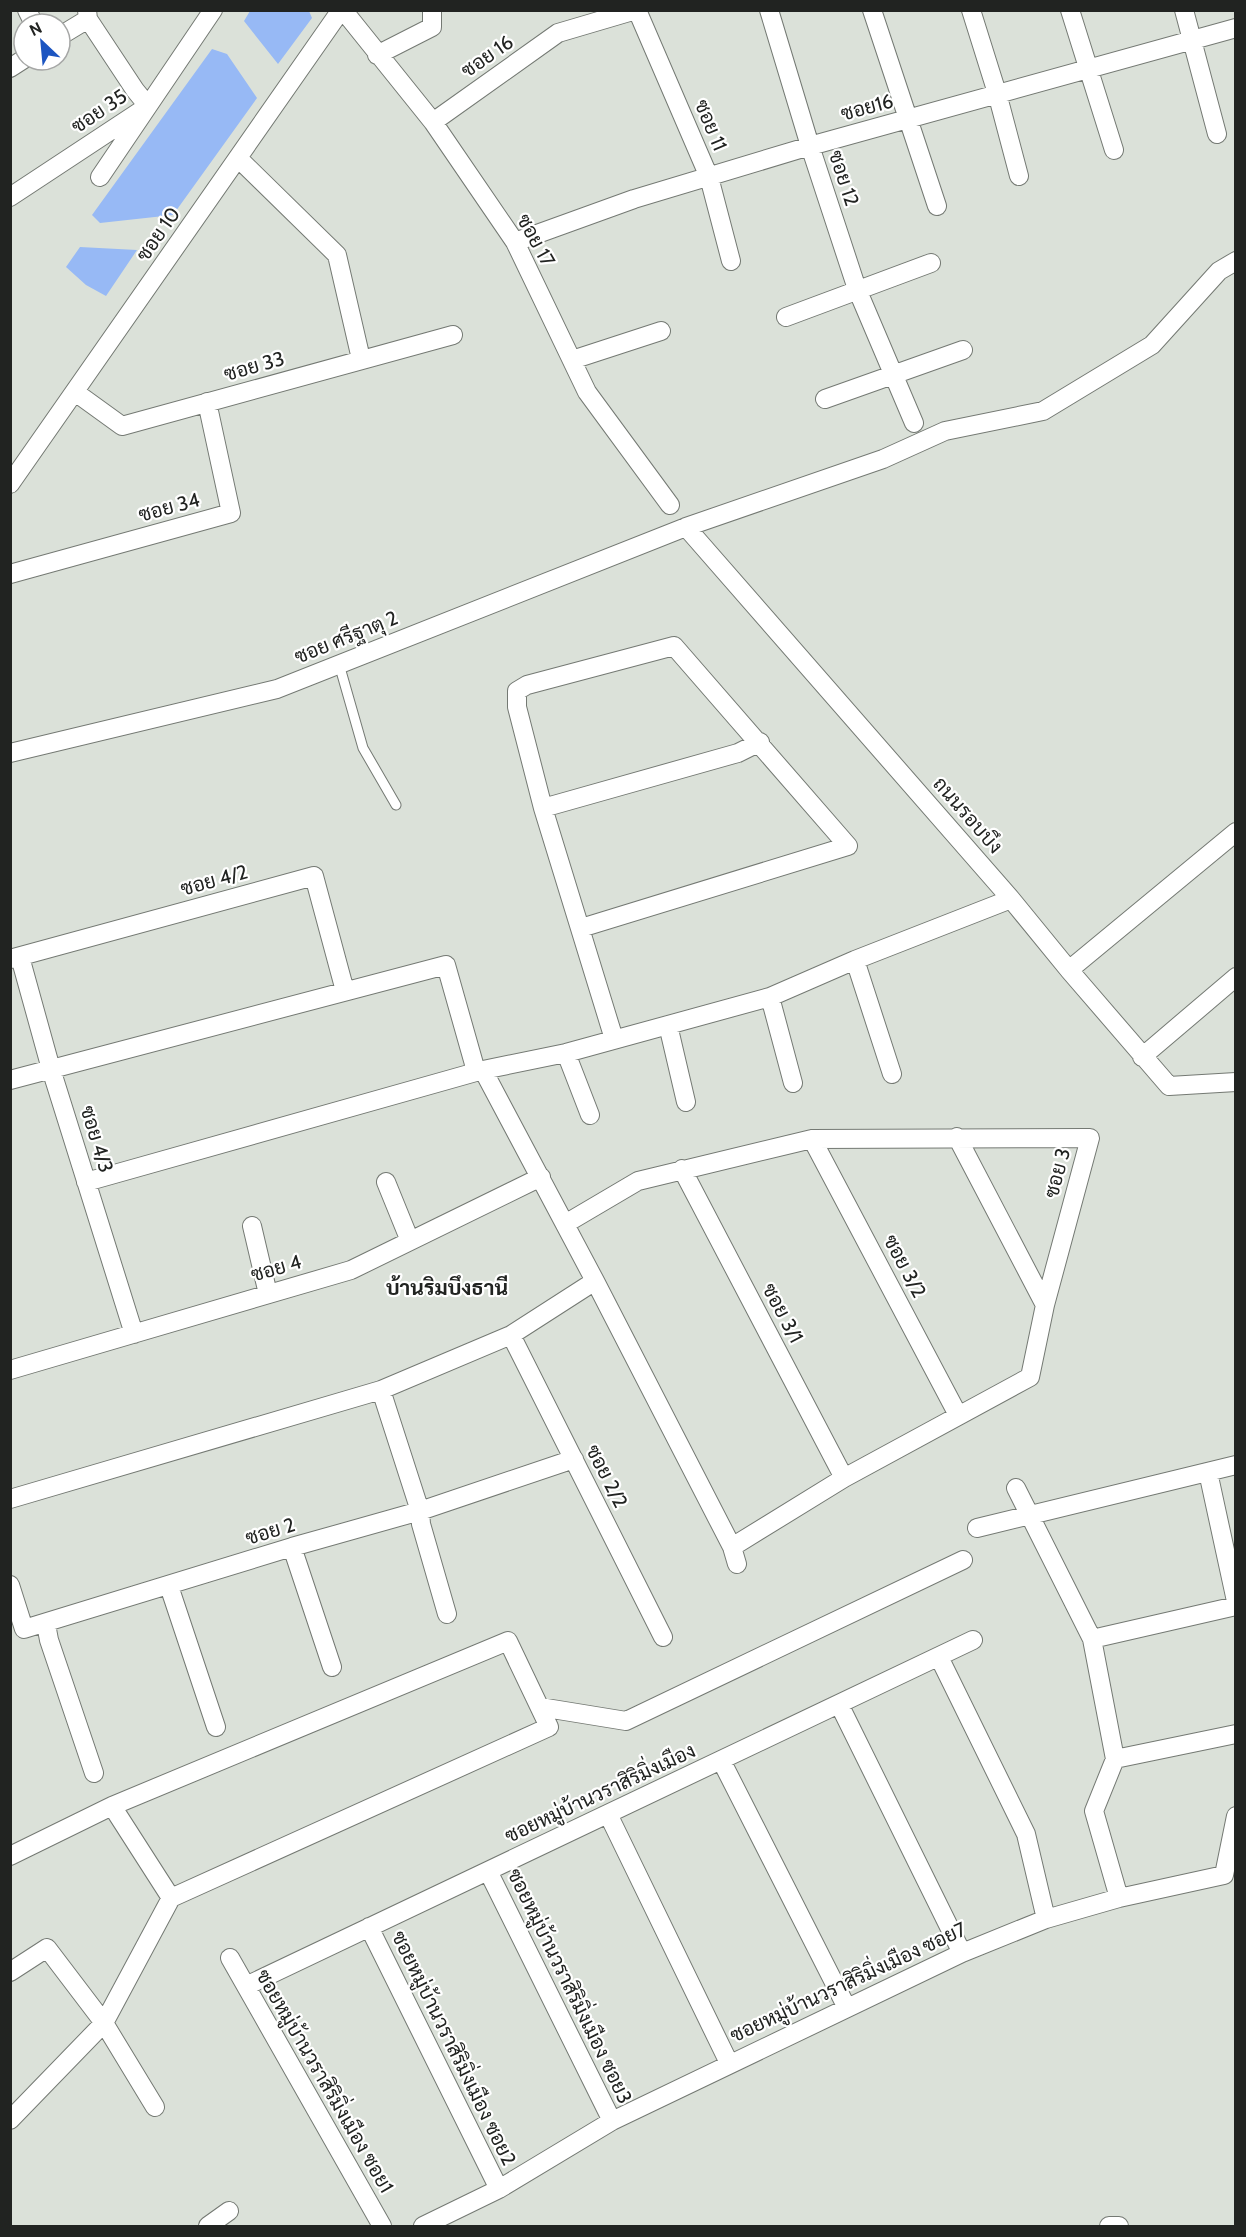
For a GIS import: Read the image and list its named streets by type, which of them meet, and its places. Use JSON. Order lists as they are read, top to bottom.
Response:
{
  "streets": {
    "street": [
      "ซอย 16",
      "ซอย16",
      "ซอย 35",
      "ซอย 11",
      "ซอย 12",
      "ซอย 10",
      "ซอย 17",
      "ซอย 33",
      "ซอย 34",
      "ซอย ศรีฐาตุ 2",
      "ถนนรอบบึง",
      "ซอย 4/2",
      "ซอย 4/3",
      "ซอย 3",
      "ซอย 3/2",
      "ซอย 4",
      "ซอย 3/1",
      "ซอย 2/2",
      "ซอย 2",
      "ซอยหมู่บ้านวราสิริมิ่งเมือง",
      "ซอยหมู่บ้านวราสิริมิ่งเมือง ซอย7",
      "ซอยหมู่บ้านวราสิริมิ่งเมือง ซอย3",
      "ซอยหมู่บ้านวราสิริมิ่งเมือง ซอย2",
      "ซอยหมู่บ้านวราสิริมิ่งเมือง ซอย1"
    ]
  },
  "crossings": [
    ["ซอย 16", "ซอย 11"],
    ["ซอย 16", "ซอย 17"],
    ["ซอย16", "ซอย 11"],
    ["ซอย16", "ซอย 12"],
    ["ซอย16", "ซอย 17"],
    ["ซอย 10", "ซอย 17"],
    ["ซอย 10", "ซอย 33"],
    ["ซอย 33", "ซอย 34"],
    ["ซอย ศรีฐาตุ 2", "ถนนรอบบึง"],
    ["ซอย 4/2", "ซอย 4/3"],
    ["ซอย 4/3", "ซอย 4"],
    ["ซอย 3", "ซอย 3/2"],
    ["ซอย 3", "ซอย 3/1"],
    ["ซอย 2/2", "ซอย 2"],
    ["ซอยหมู่บ้านวราสิริมิ่งเมือง", "ซอยหมู่บ้านวราสิริมิ่งเมือง ซอย3"],
    ["ซอยหมู่บ้านวราสิริมิ่งเมือง", "ซอยหมู่บ้านวราสิริมิ่งเมือง ซอย2"],
    ["ซอยหมู่บ้านวราสิริมิ่งเมือง", "ซอยหมู่บ้านวราสิริมิ่งเมือง ซอย1"],
    ["ซอยหมู่บ้านวราสิริมิ่งเมือง ซอย7", "ซอยหมู่บ้านวราสิริมิ่งเมือง ซอย3"],
    ["ซอยหมู่บ้านวราสิริมิ่งเมือง ซอย7", "ซอยหมู่บ้านวราสิริมิ่งเมือง ซอย2"]
  ],
  "districts": ["บ้านริมบึงธานี"],
  "north": "top left"
}
